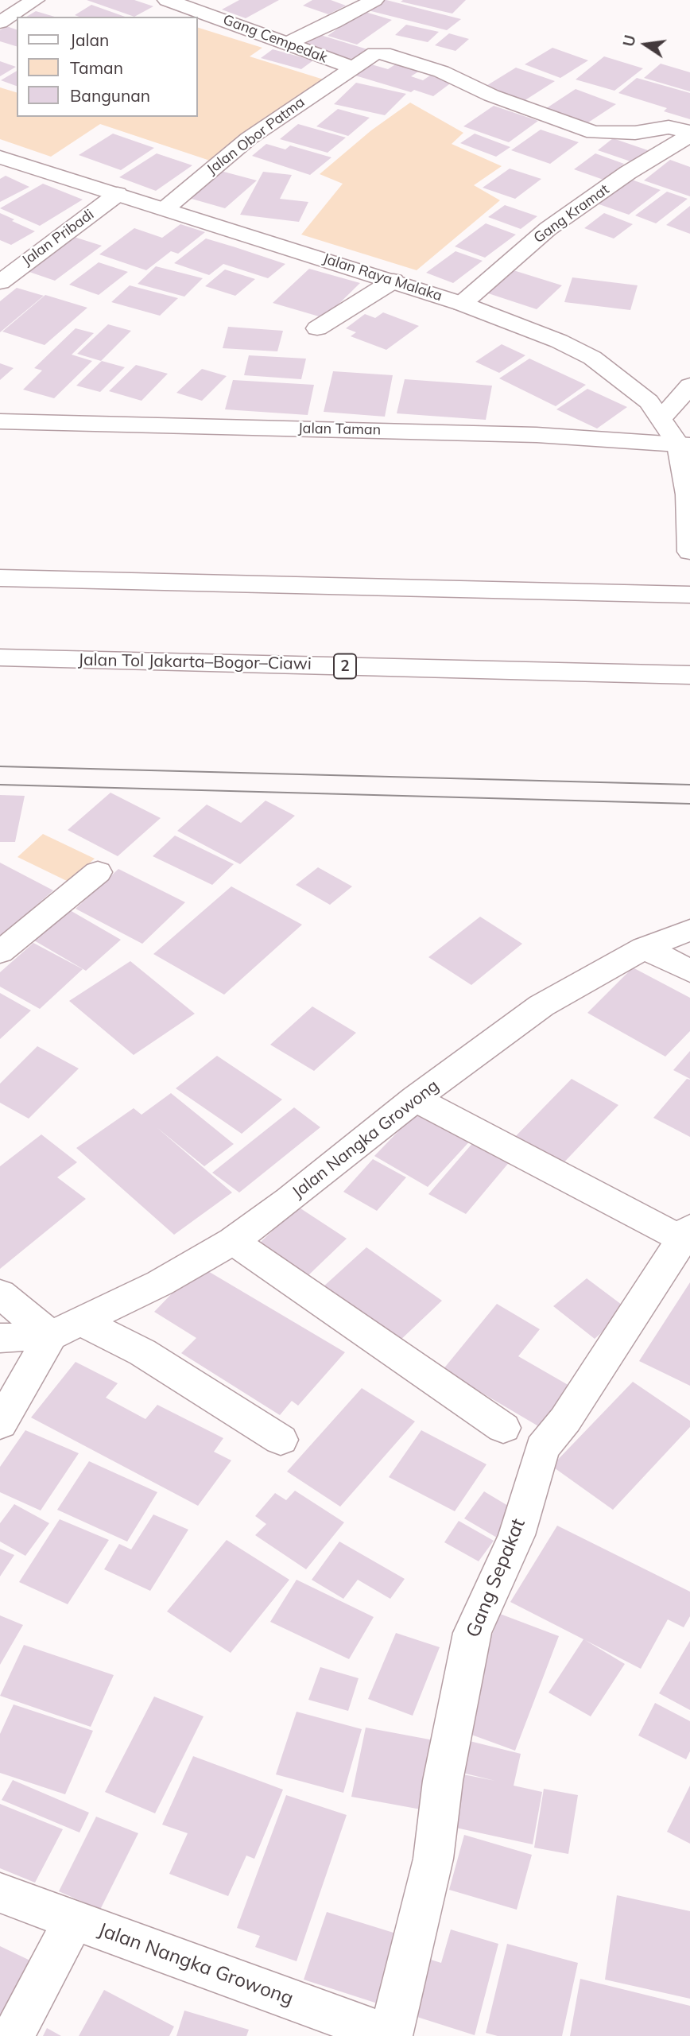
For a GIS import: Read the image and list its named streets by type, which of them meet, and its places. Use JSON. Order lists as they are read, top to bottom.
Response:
{
  "streets": {
    "main road": [
      "Gang Cempedak",
      "Jalan Obor Patma",
      "Gang Kramat",
      "Jalan Pribadi",
      "Jalan Raya Malaka",
      "Jalan Taman",
      "Jalan Tol Jakarta–Bogor–Ciawi",
      "2",
      "Jalan Nangka Growong",
      "Gang Sepakat"
    ]
  },
  "crossings": [
    ["Gang Cempedak", "Jalan Obor Patma"],
    ["Jalan Obor Patma", "Gang Kramat"],
    ["Jalan Obor Patma", "Jalan Raya Malaka"],
    ["Gang Kramat", "Jalan Raya Malaka"],
    ["Jalan Pribadi", "Jalan Raya Malaka"],
    ["Jalan Raya Malaka", "Jalan Taman"],
    ["Jalan Nangka Growong", "Gang Sepakat"]
  ],
  "legend": ["Jalan", "Taman", "Bangunan"],
  "north": "left"
}
